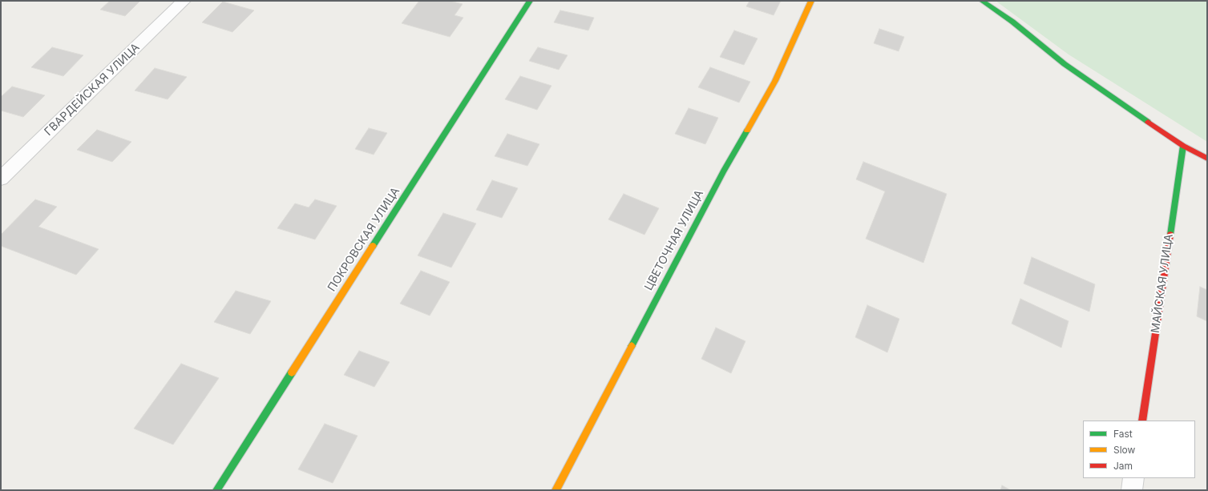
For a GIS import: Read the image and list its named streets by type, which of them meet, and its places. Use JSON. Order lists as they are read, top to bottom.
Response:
{
  "streets": {
    "street": [
      "ГВАРДЕЙСКАЯ УЛИЦА",
      "ПОКРОВСКАЯ УЛИЦА",
      "ЦВЕТОЧНАЯ УЛИЦА",
      "МАЙСКАЯ УЛИЦА"
    ]
  },
  "legend": ["Fast", "Slow", "Jam"]
}
